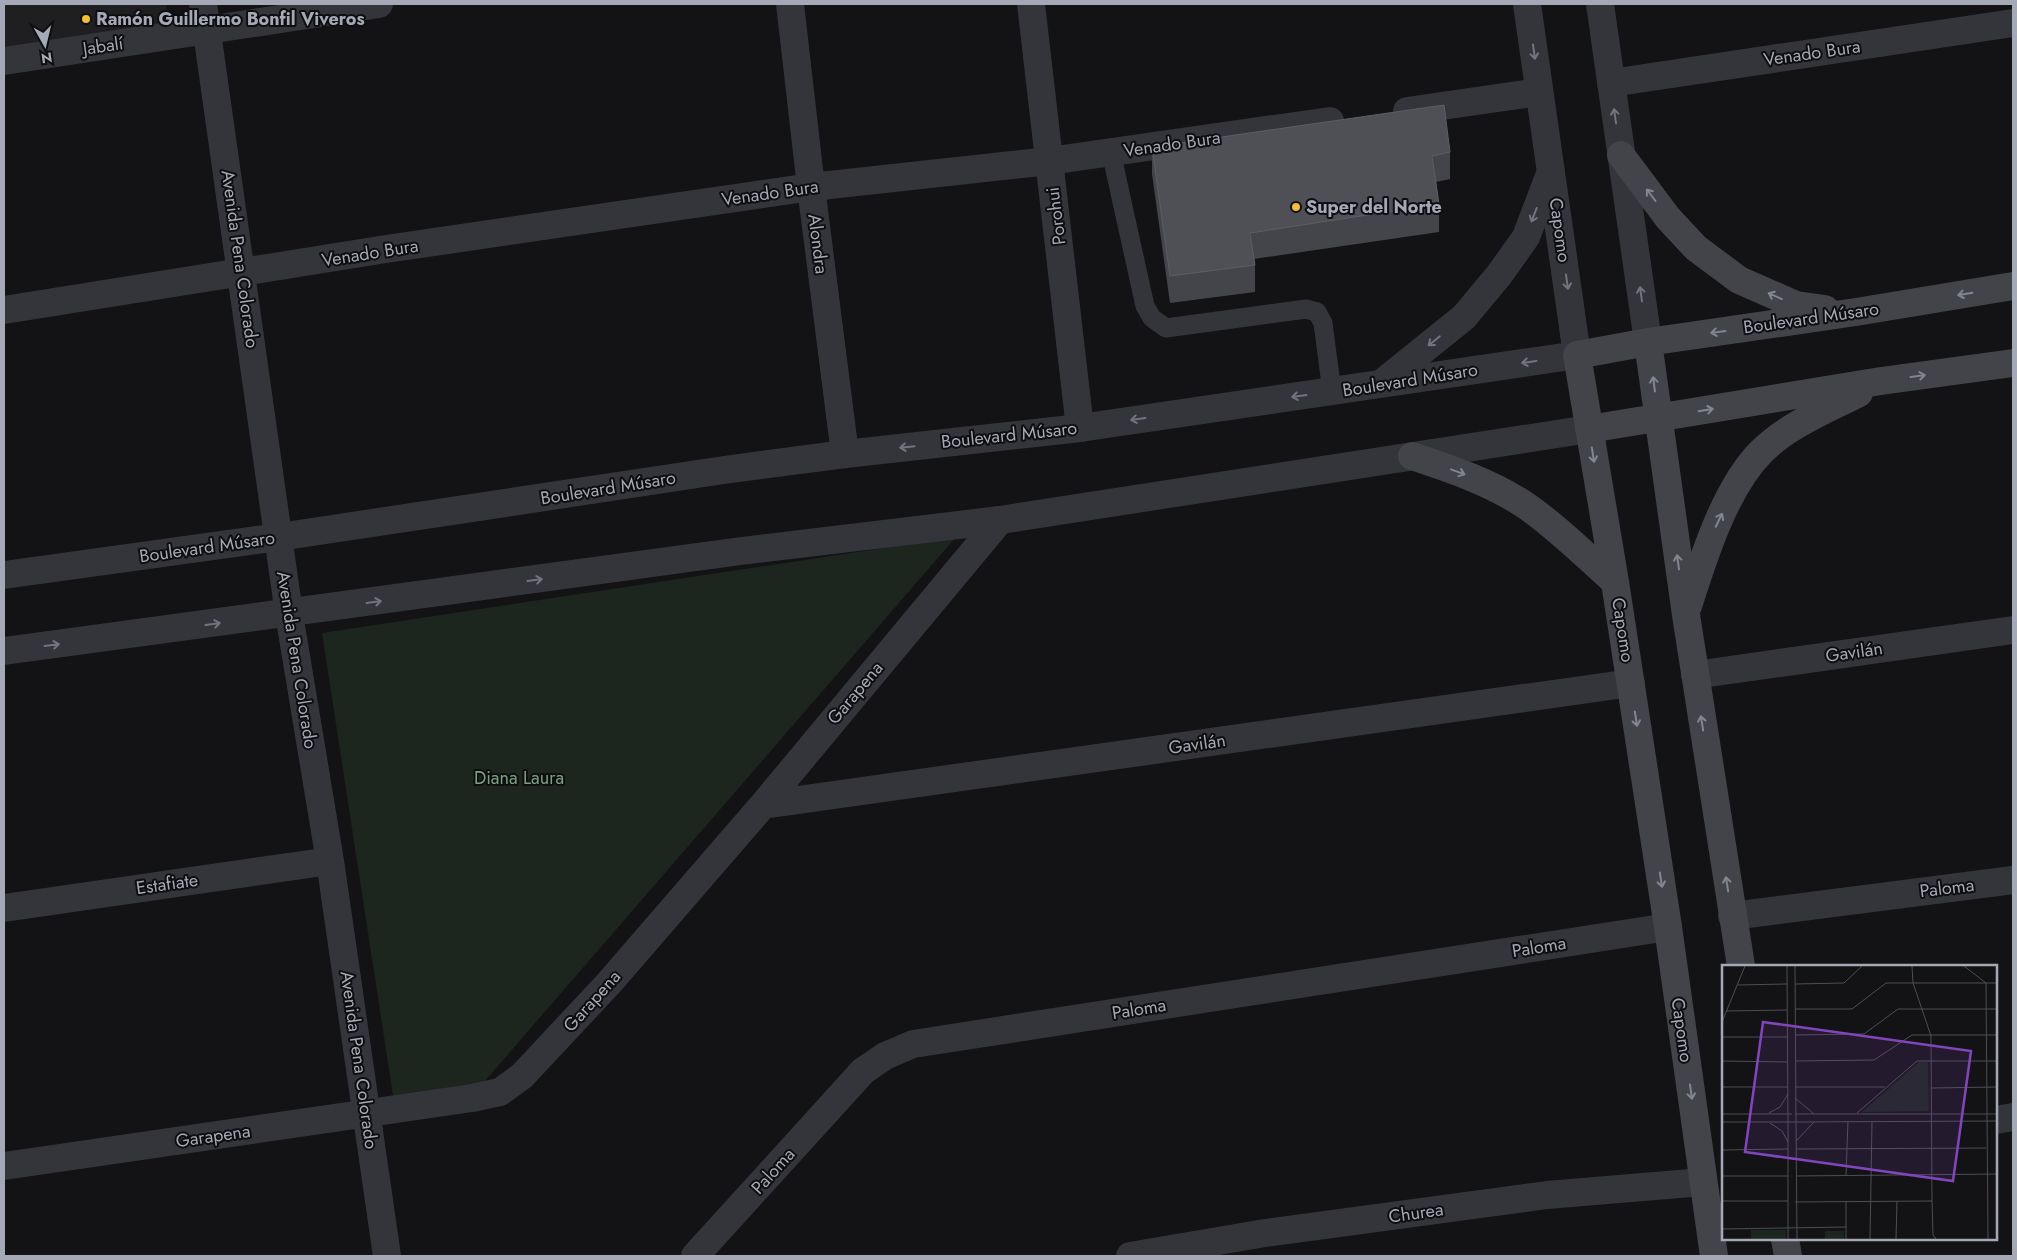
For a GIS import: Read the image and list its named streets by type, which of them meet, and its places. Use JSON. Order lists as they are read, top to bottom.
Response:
{
  "streets": {
    "main road": ["Capomo", "Boulevard Músaro"],
    "street": [
      "Jabalí",
      "Venado Bura",
      "Porohui",
      "Alondra",
      "Avenida Pena Colorado",
      "Gavilán",
      "Garapena",
      "Estafiate",
      "Paloma",
      "Churea"
    ]
  },
  "crossings": [
    ["Jabalí", "Avenida Pena Colorado"],
    ["Venado Bura", "Porohui"],
    ["Venado Bura", "Alondra"],
    ["Venado Bura", "Avenida Pena Colorado"],
    ["Porohui", "Boulevard Músaro"],
    ["Capomo", "Boulevard Músaro"],
    ["Capomo", "Gavilán"],
    ["Capomo", "Paloma"],
    ["Capomo", "Churea"],
    ["Alondra", "Boulevard Músaro"],
    ["Avenida Pena Colorado", "Boulevard Músaro"],
    ["Avenida Pena Colorado", "Garapena"],
    ["Avenida Pena Colorado", "Estafiate"],
    ["Gavilán", "Garapena"]
  ],
  "one_way": ["Capomo"],
  "parks": ["Diana Laura"],
  "places": ["Ramón Guillermo Bonfil Viveros", "Super del Norte"],
  "north": "bottom"
}
